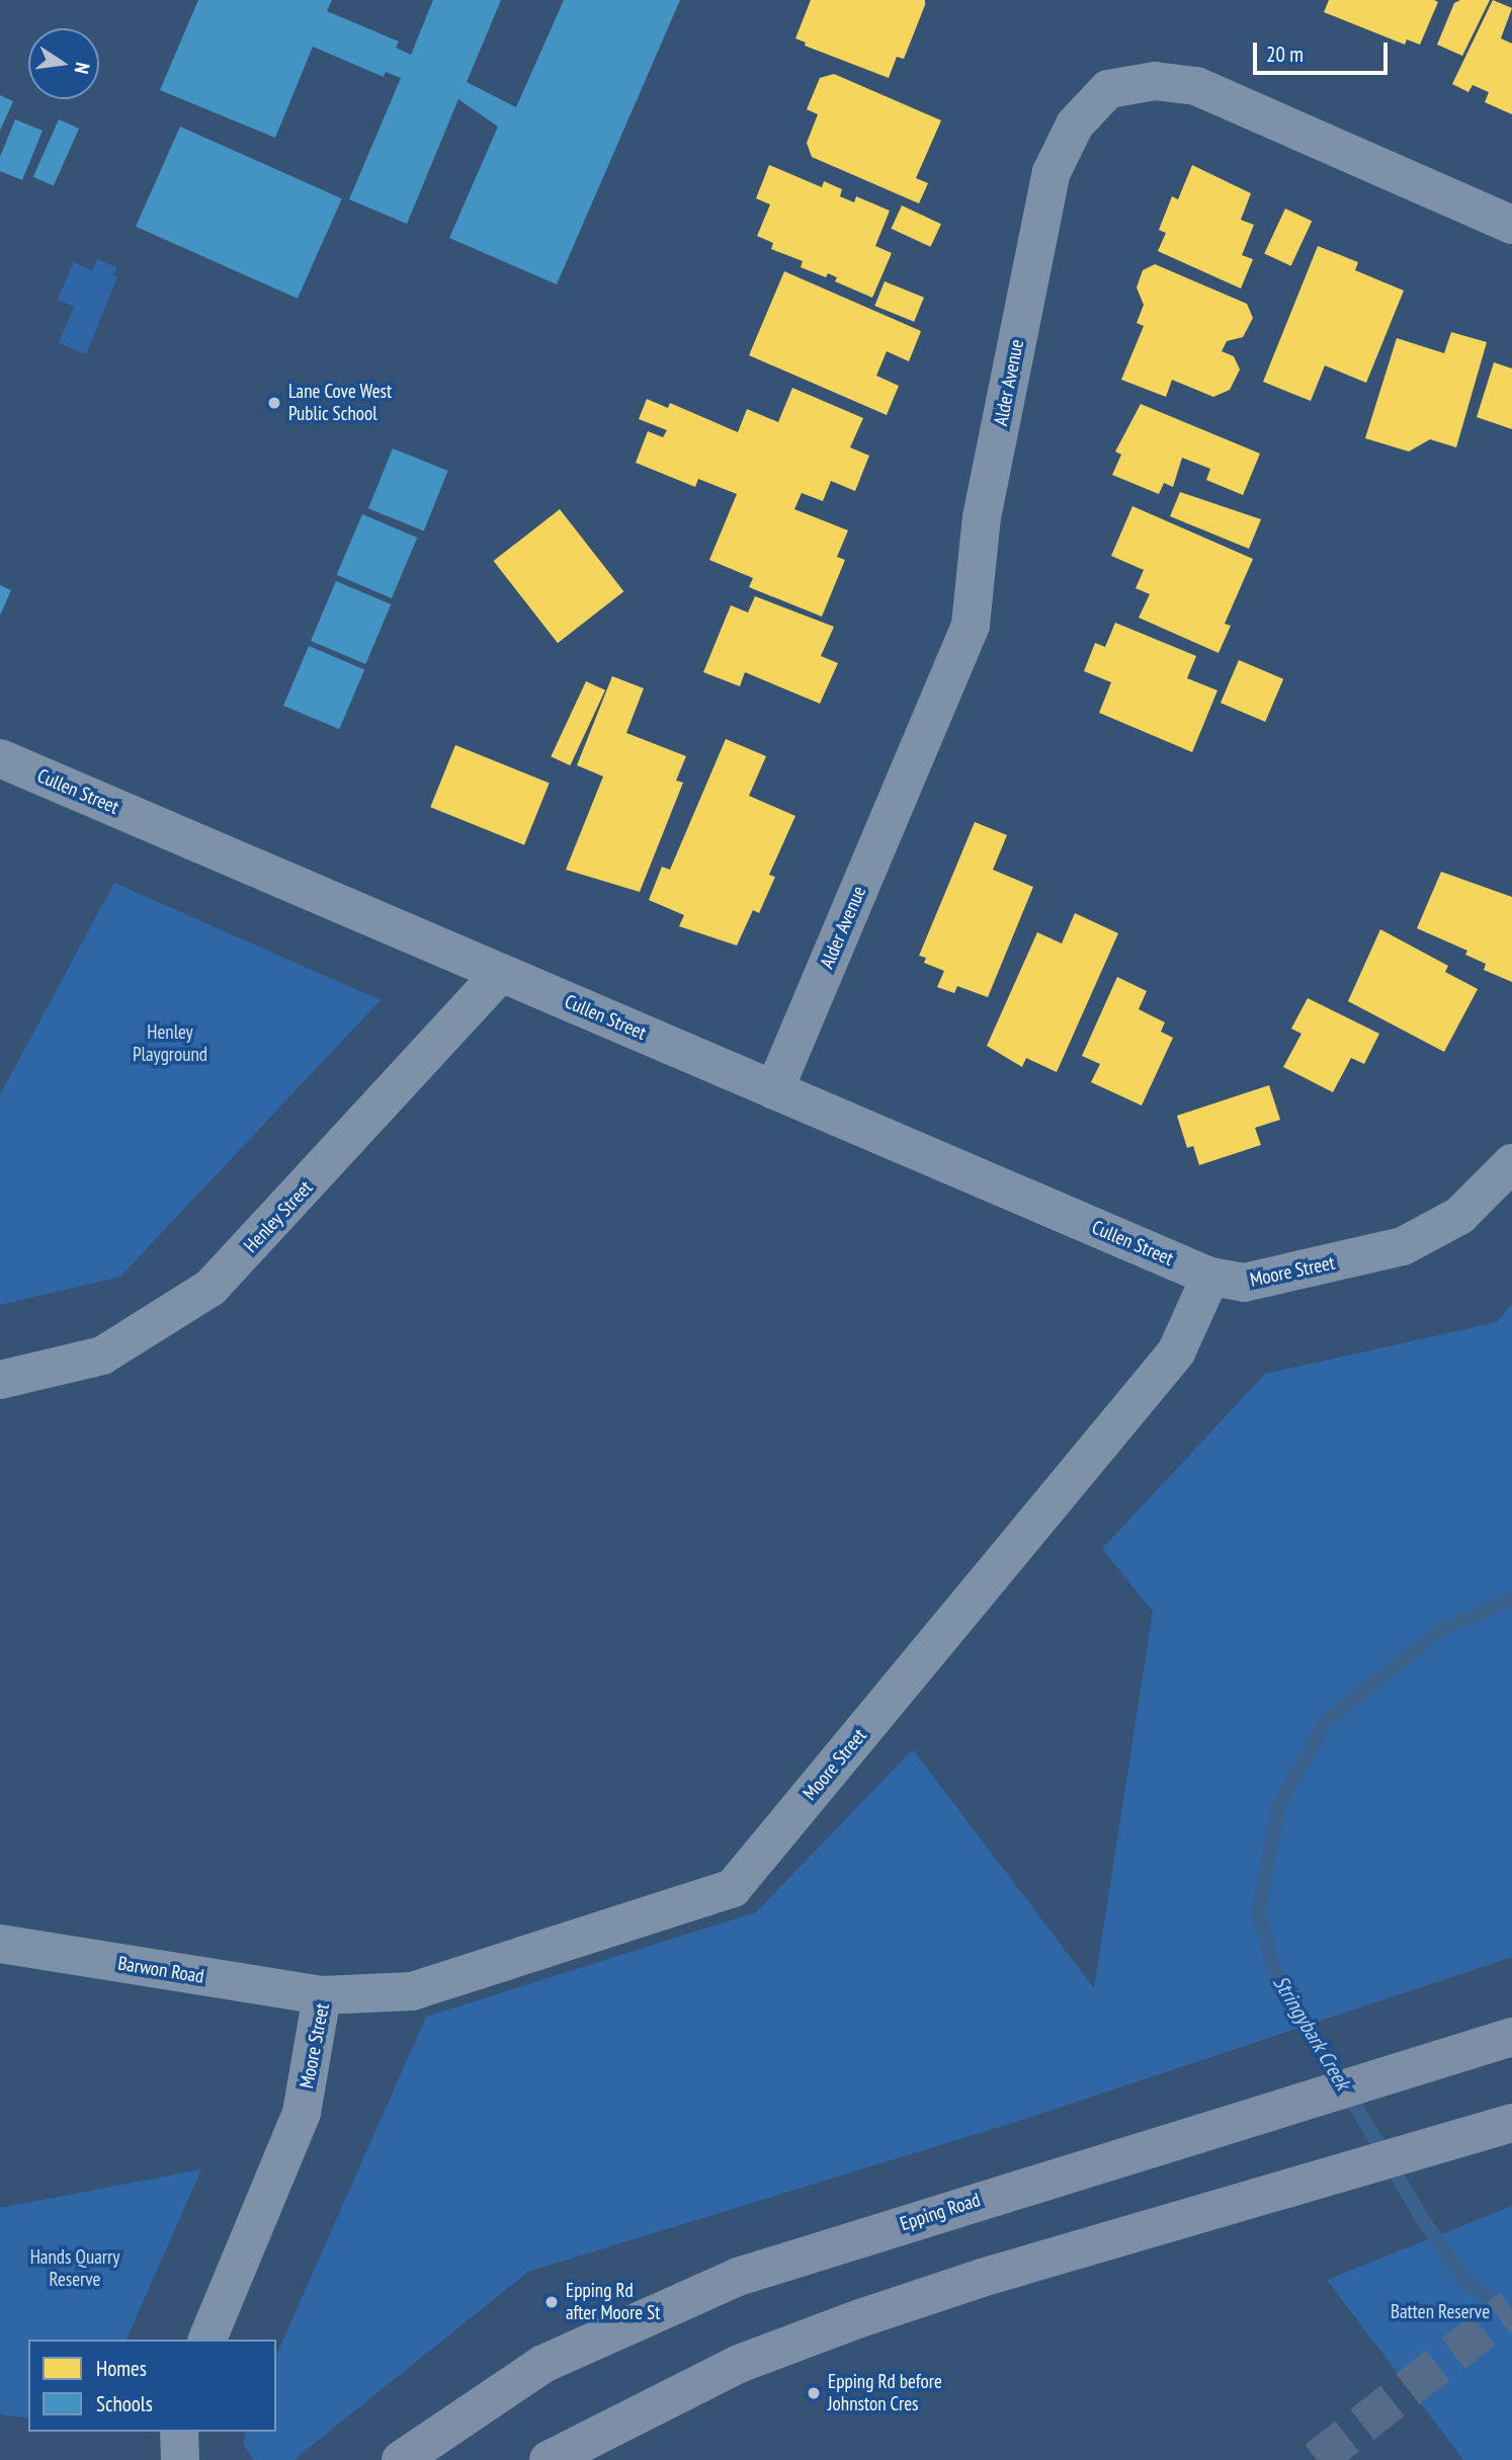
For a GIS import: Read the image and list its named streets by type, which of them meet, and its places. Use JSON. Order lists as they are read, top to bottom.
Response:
{
  "streets": {
    "main road": ["Epping Road"],
    "street": [
      "Alder Avenue",
      "Cullen Street",
      "Henley Street",
      "Moore Street",
      "Barwon Road"
    ]
  },
  "crossings": [
    ["Alder Avenue", "Cullen Street"],
    ["Cullen Street", "Henley Street"],
    ["Cullen Street", "Moore Street"],
    ["Moore Street", "Barwon Road"]
  ],
  "water": ["Stringybark Creek"],
  "parks": ["Henley Playground", "Hands Quarry Reserve", "Batten Reserve"],
  "places": ["Lane Cove West Public School", "Epping Rd after Moore St", "Epping Rd before Johnston Cres"],
  "legend": ["Homes", "Schools"],
  "scale_bar": "20 m",
  "north": "right"
}
